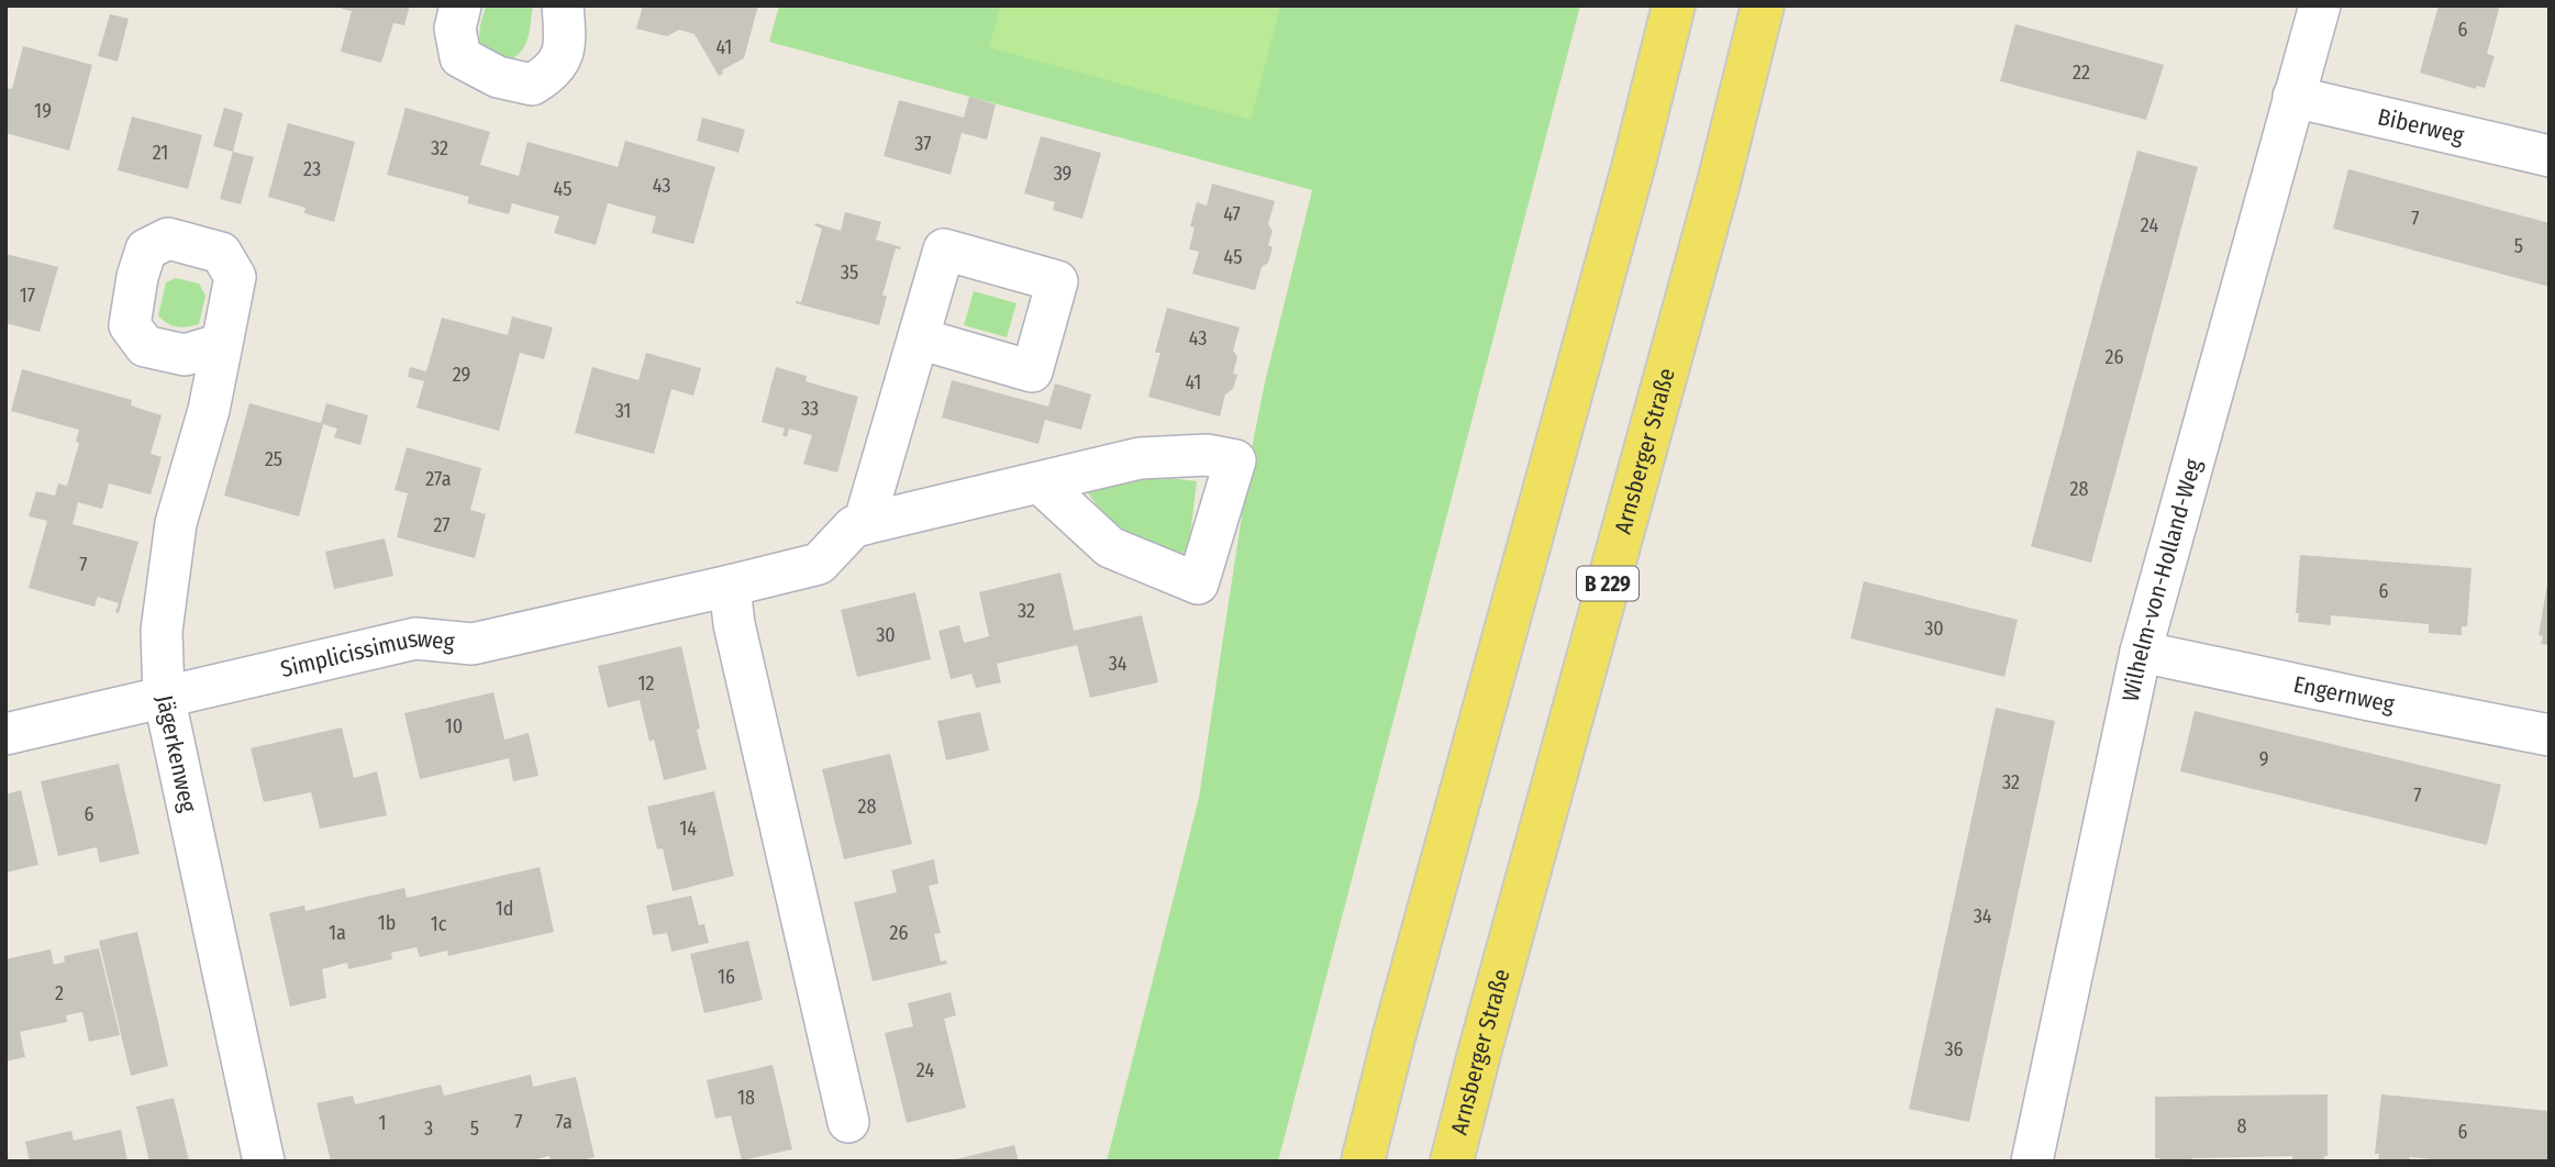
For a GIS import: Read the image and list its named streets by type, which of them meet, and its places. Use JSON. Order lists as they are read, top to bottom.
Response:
{
  "streets": {
    "main road": ["Arnsberger Straße", "B 229"],
    "street": [
      "Biberweg",
      "Wilhelm-von-Holland-Weg",
      "Simplicissimusweg",
      "Engernweg",
      "Jägerkenweg"
    ]
  },
  "crossings": [
    ["Biberweg", "Wilhelm-von-Holland-Weg"],
    ["Wilhelm-von-Holland-Weg", "Engernweg"],
    ["Simplicissimusweg", "Jägerkenweg"]
  ],
  "house_numbers": [
    "6",
    "41",
    "22",
    "19",
    "37",
    "32",
    "21",
    "23",
    "39",
    "43",
    "45",
    "47",
    "7",
    "24",
    "5",
    "45",
    "35",
    "17",
    "43",
    "26",
    "29",
    "41",
    "33",
    "31",
    "25",
    "27a",
    "28",
    "27",
    "7",
    "6",
    "32",
    "30",
    "30",
    "34",
    "12",
    "10",
    "9",
    "32",
    "7",
    "28",
    "6",
    "14",
    "1d",
    "34",
    "1b",
    "1c",
    "1a",
    "26",
    "16",
    "2",
    "36",
    "24",
    "18",
    "7",
    "7a",
    "1",
    "8",
    "3",
    "5",
    "6"
  ]
}
